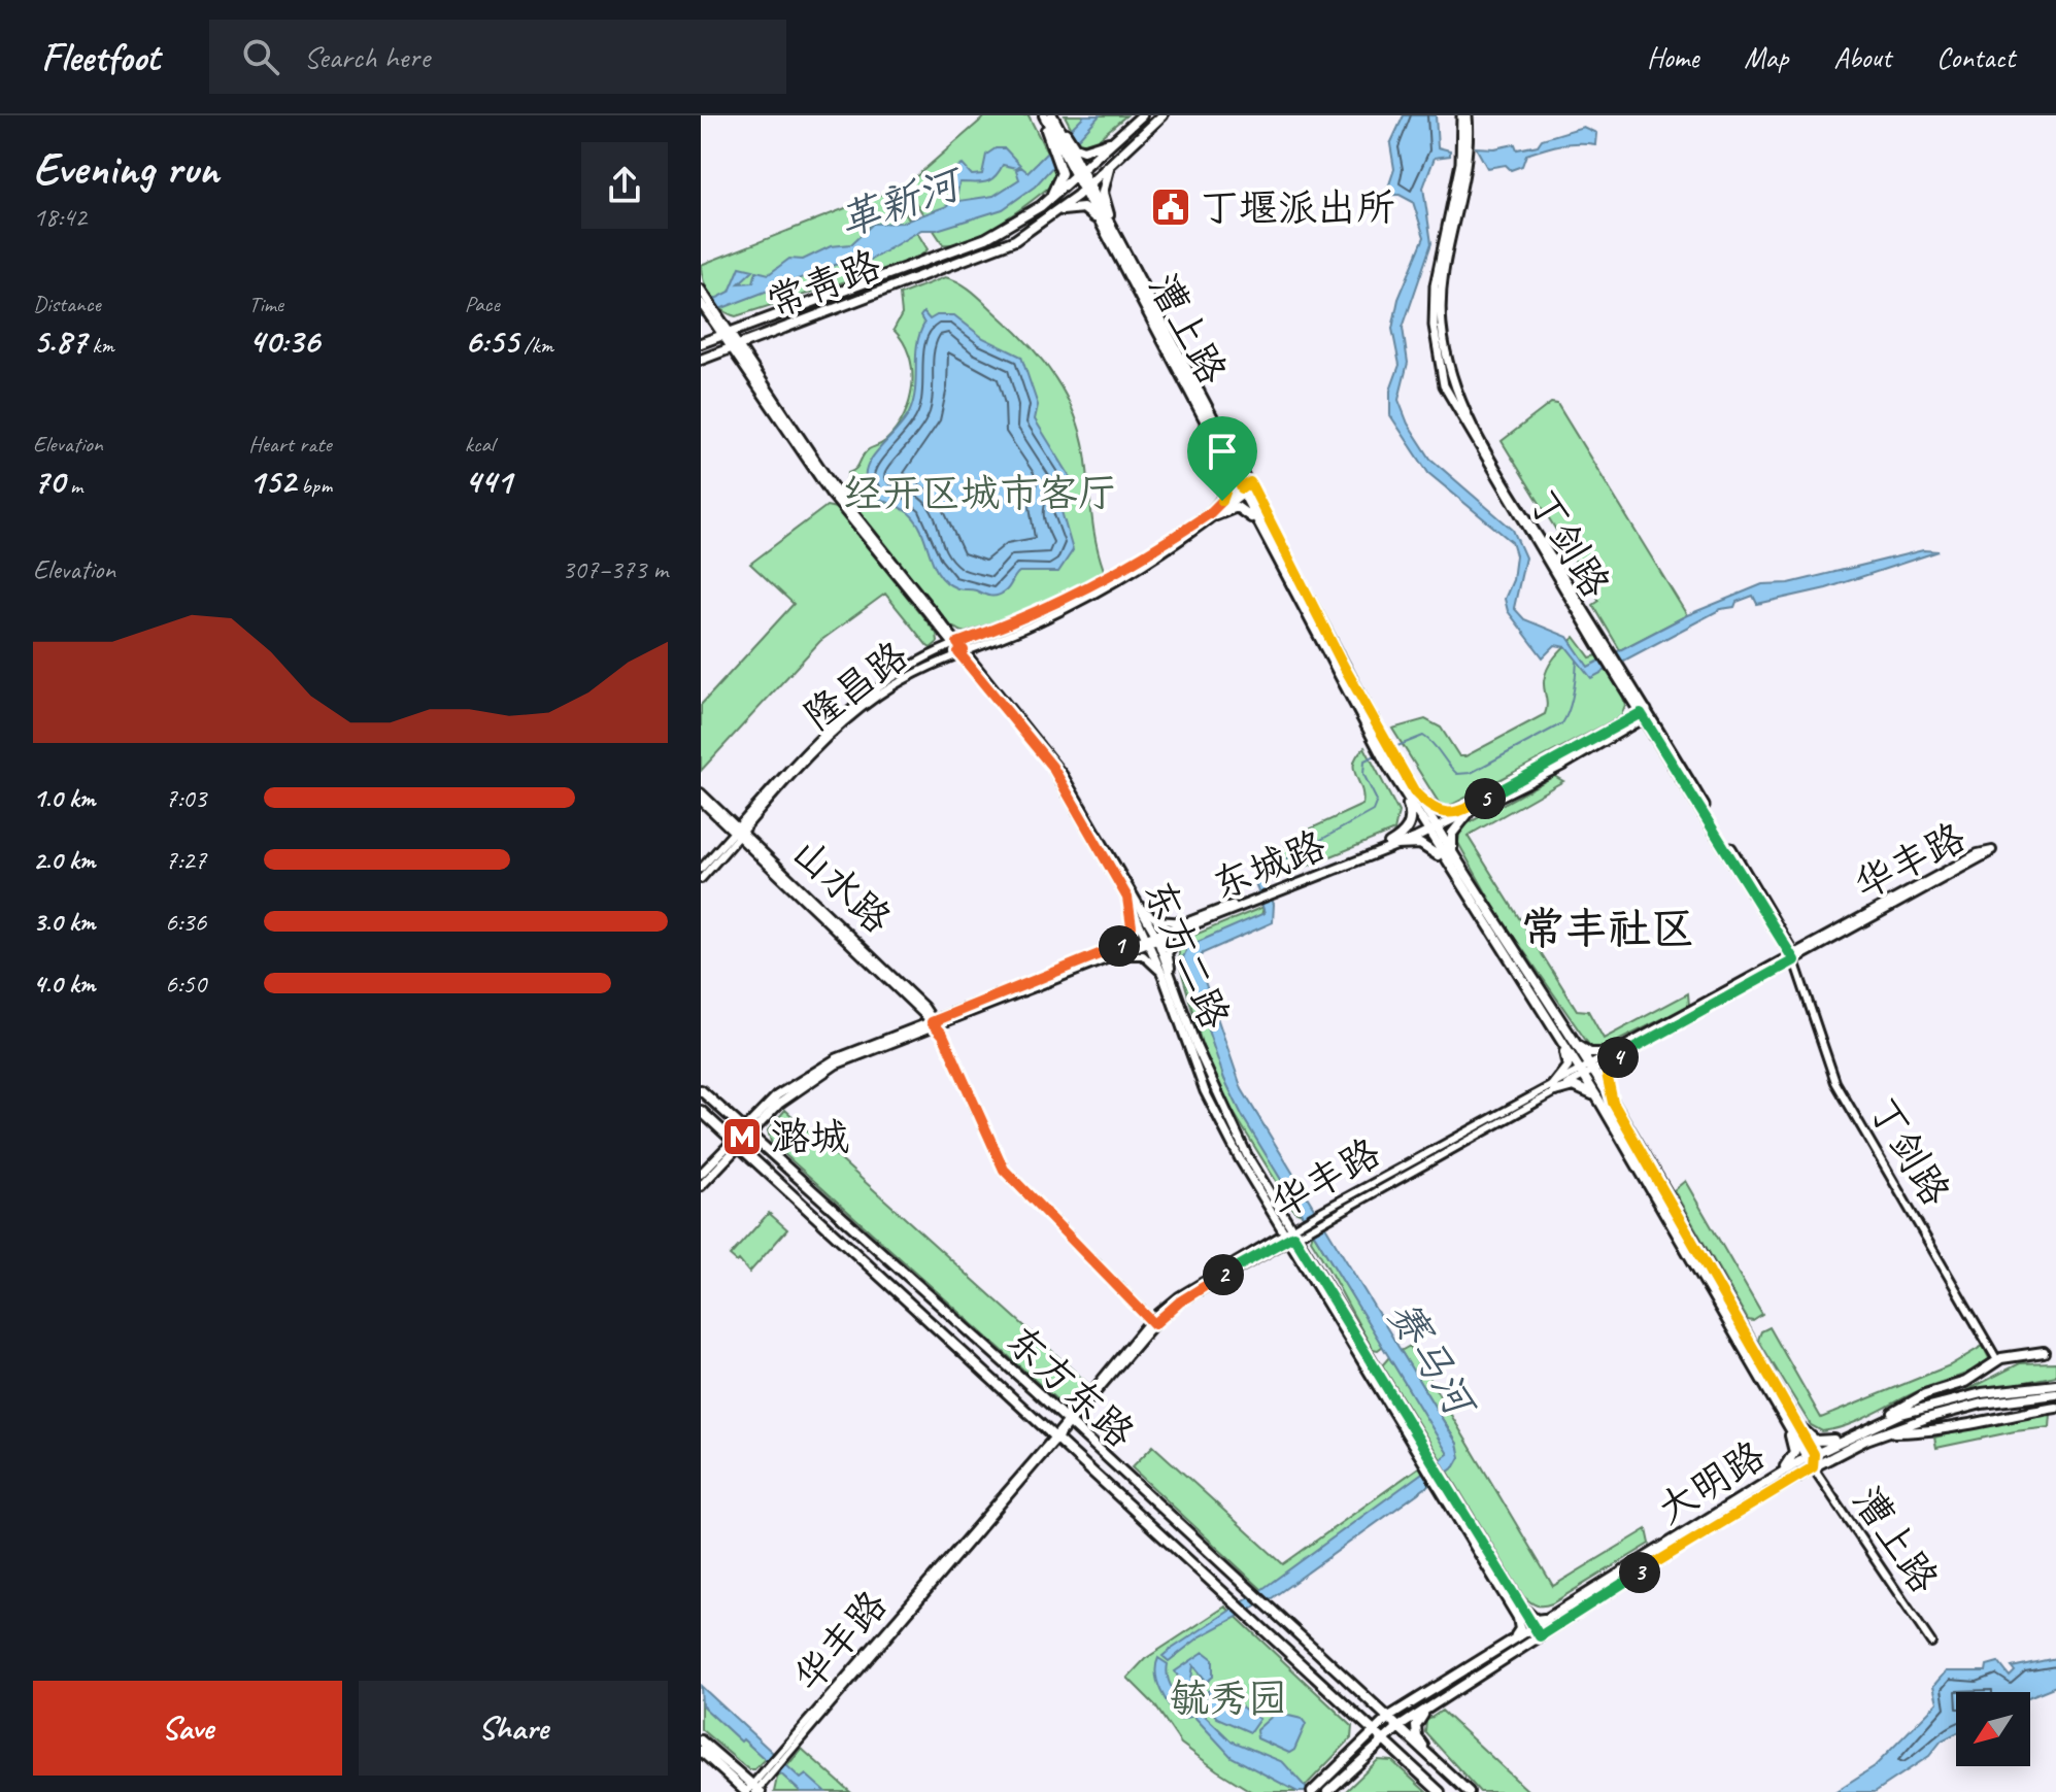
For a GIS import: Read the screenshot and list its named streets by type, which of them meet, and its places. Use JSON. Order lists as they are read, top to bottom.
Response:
{
  "streets": {
    "main road": [
      "常青路",
      "漕上路",
      "丁剑路",
      "东城路",
      "东方二路",
      "东方东路",
      "大明路"
    ],
    "street": ["隆昌路", "华丰路", "山水路"]
  },
  "crossings": [
    ["常青路", "漕上路"],
    ["常青路", "东方二路"],
    ["漕上路", "隆昌路"],
    ["漕上路", "华丰路"],
    ["漕上路", "东城路"],
    ["漕上路", "大明路"],
    ["丁剑路", "华丰路"],
    ["丁剑路", "东城路"],
    ["隆昌路", "山水路"],
    ["隆昌路", "东方二路"],
    ["华丰路", "山水路"],
    ["华丰路", "东方二路"],
    ["华丰路", "东方东路"],
    ["东城路", "山水路"],
    ["东城路", "东方二路"],
    ["东城路", "东方东路"],
    ["东方二路", "大明路"],
    ["东方东路", "大明路"]
  ],
  "districts": ["常丰社区"],
  "water": ["革新河", "赛马河"],
  "parks": ["经开区城市客厅", "毓秀园"],
  "places": {
    "public building": ["丁堰派出所"],
    "metro station": ["潞城"]
  },
  "north": "bottom left",
  "page": {
    "header": "Fleetfoot",
    "search": "Search here",
    "nav": [
      "Home",
      "Map",
      "About",
      "Contact"
    ],
    "heading": ["Evening run", "18:42"],
    "stats": [
      ["Distance", "5.87 km"],
      ["Time", "40:36"],
      ["Pace", "6:55 /km"],
      ["Elevation", "70 m"],
      ["Heart rate", "152 bpm"],
      ["kcal", "441"]
    ],
    "chart": ["Elevation", "307–373 m"],
    "list": [
      {
        "name": "1.0 km",
        "note": "7:03"
      },
      {
        "name": "2.0 km",
        "note": "7:27"
      },
      {
        "name": "3.0 km",
        "note": "6:36"
      },
      {
        "name": "4.0 km",
        "note": "6:50"
      }
    ],
    "pins": [
      "5",
      "1",
      "4",
      "2",
      "3"
    ],
    "buttons": ["Save", "Share"]
  }
}
